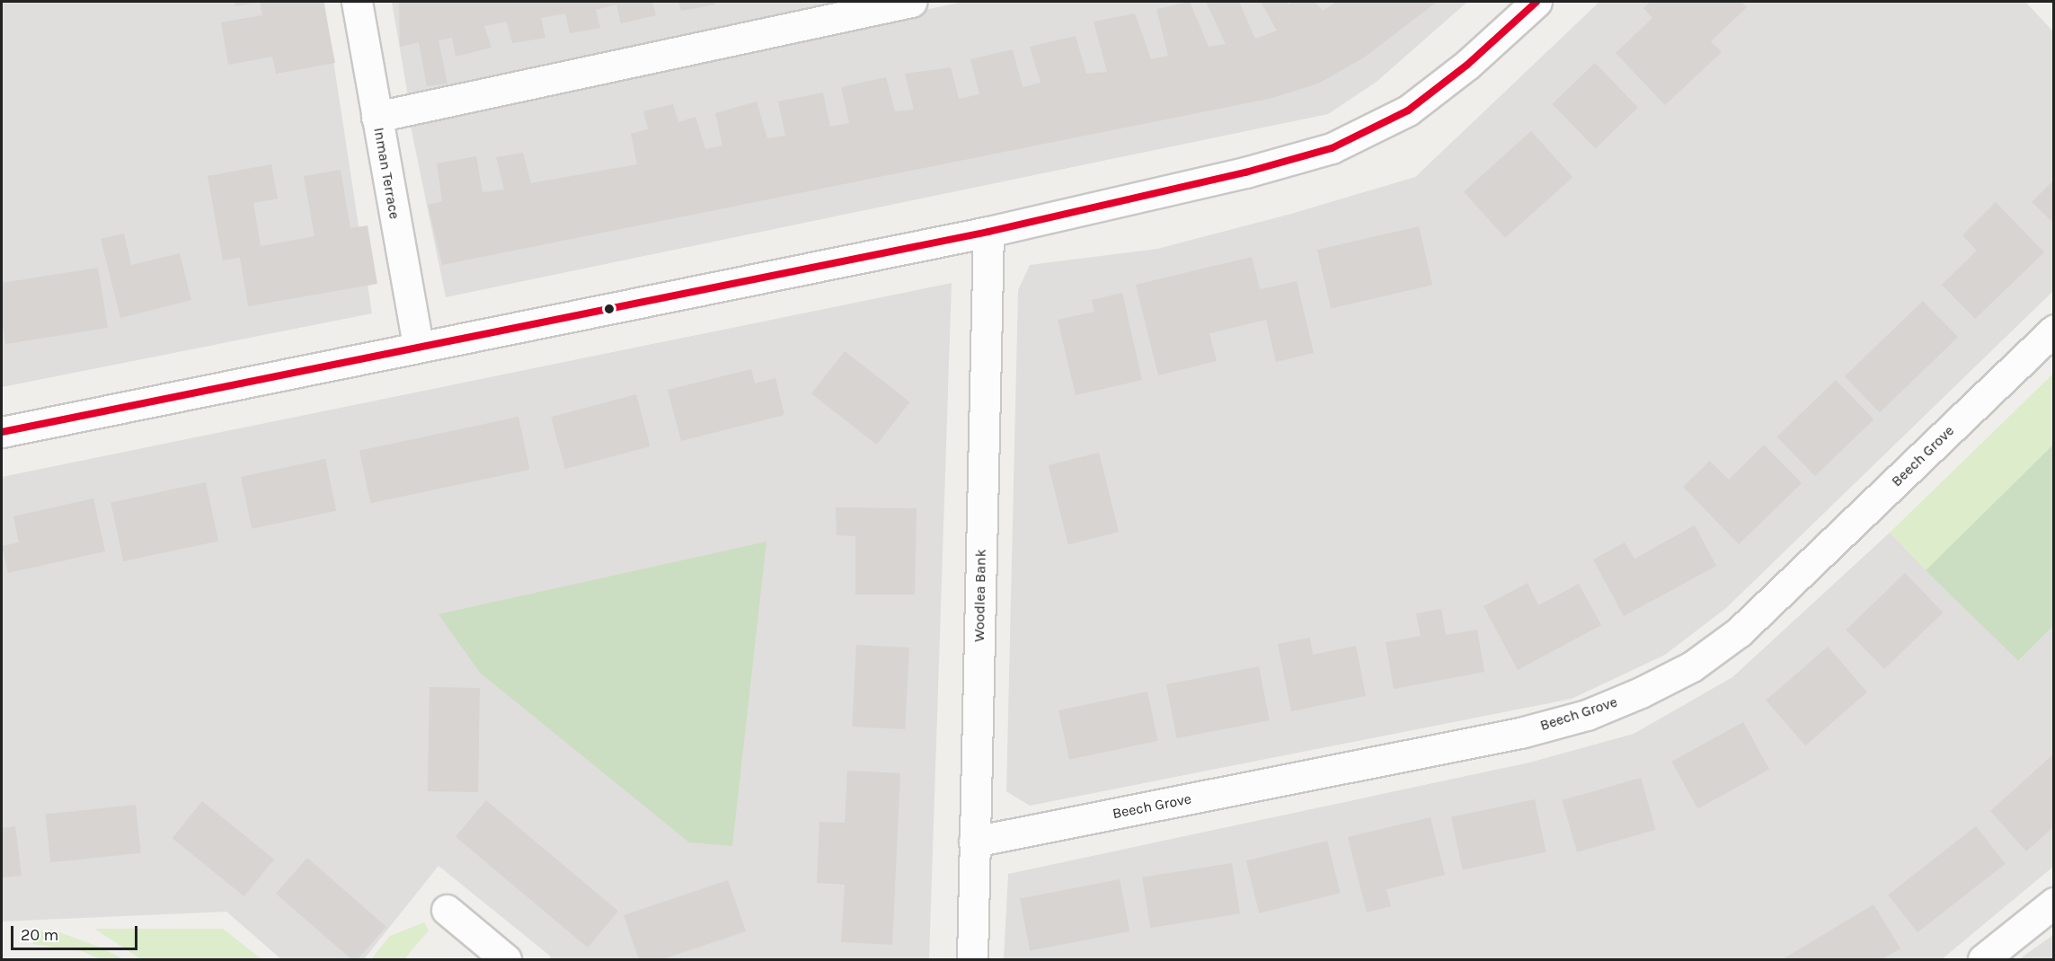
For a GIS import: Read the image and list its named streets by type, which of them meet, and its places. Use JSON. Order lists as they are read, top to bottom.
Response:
{
  "streets": {
    "street": ["Inman Terrace", "Beech Grove", "Woodlea Bank"]
  },
  "crossings": [
    ["Beech Grove", "Woodlea Bank"]
  ],
  "scale_bar": "20 m"
}
